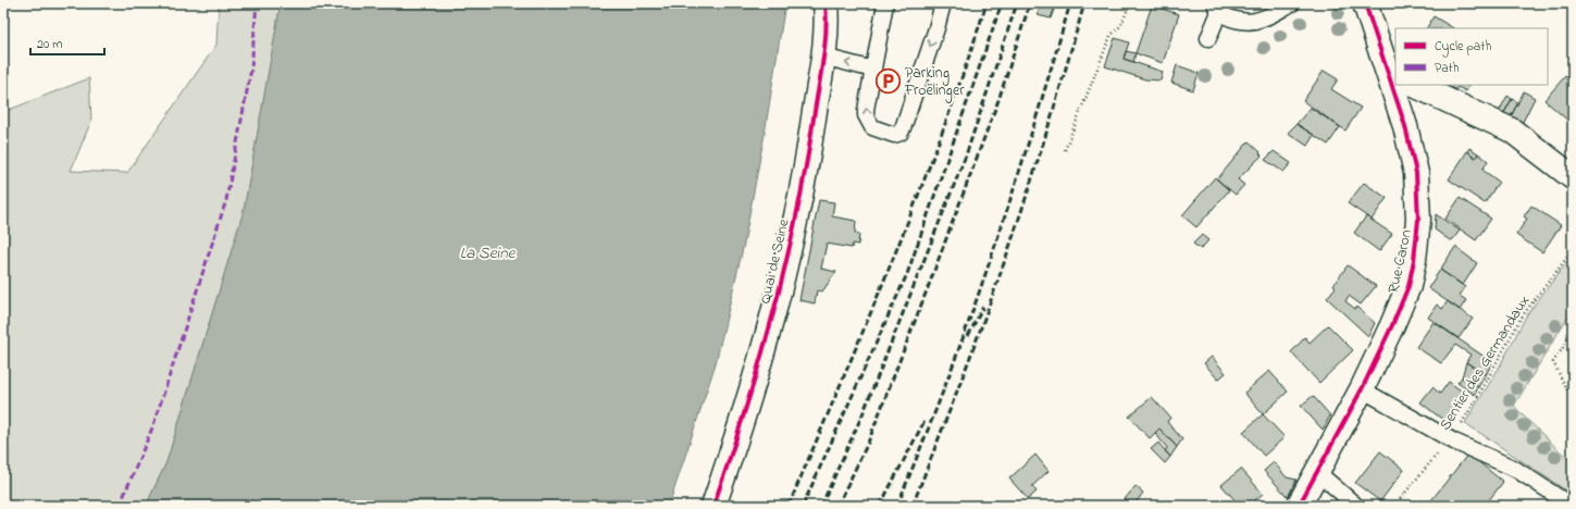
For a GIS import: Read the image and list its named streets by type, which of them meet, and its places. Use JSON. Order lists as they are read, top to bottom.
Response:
{
  "streets": {
    "street": ["Quai de Seine", "Rue Caron"],
    "path": ["Sentier des Germandaux"]
  },
  "water": ["La Seine"],
  "places": {
    "parking": ["Parking Froëlinger"]
  },
  "legend": ["Cycle path", "Path"],
  "scale_bar": "20 m"
}
